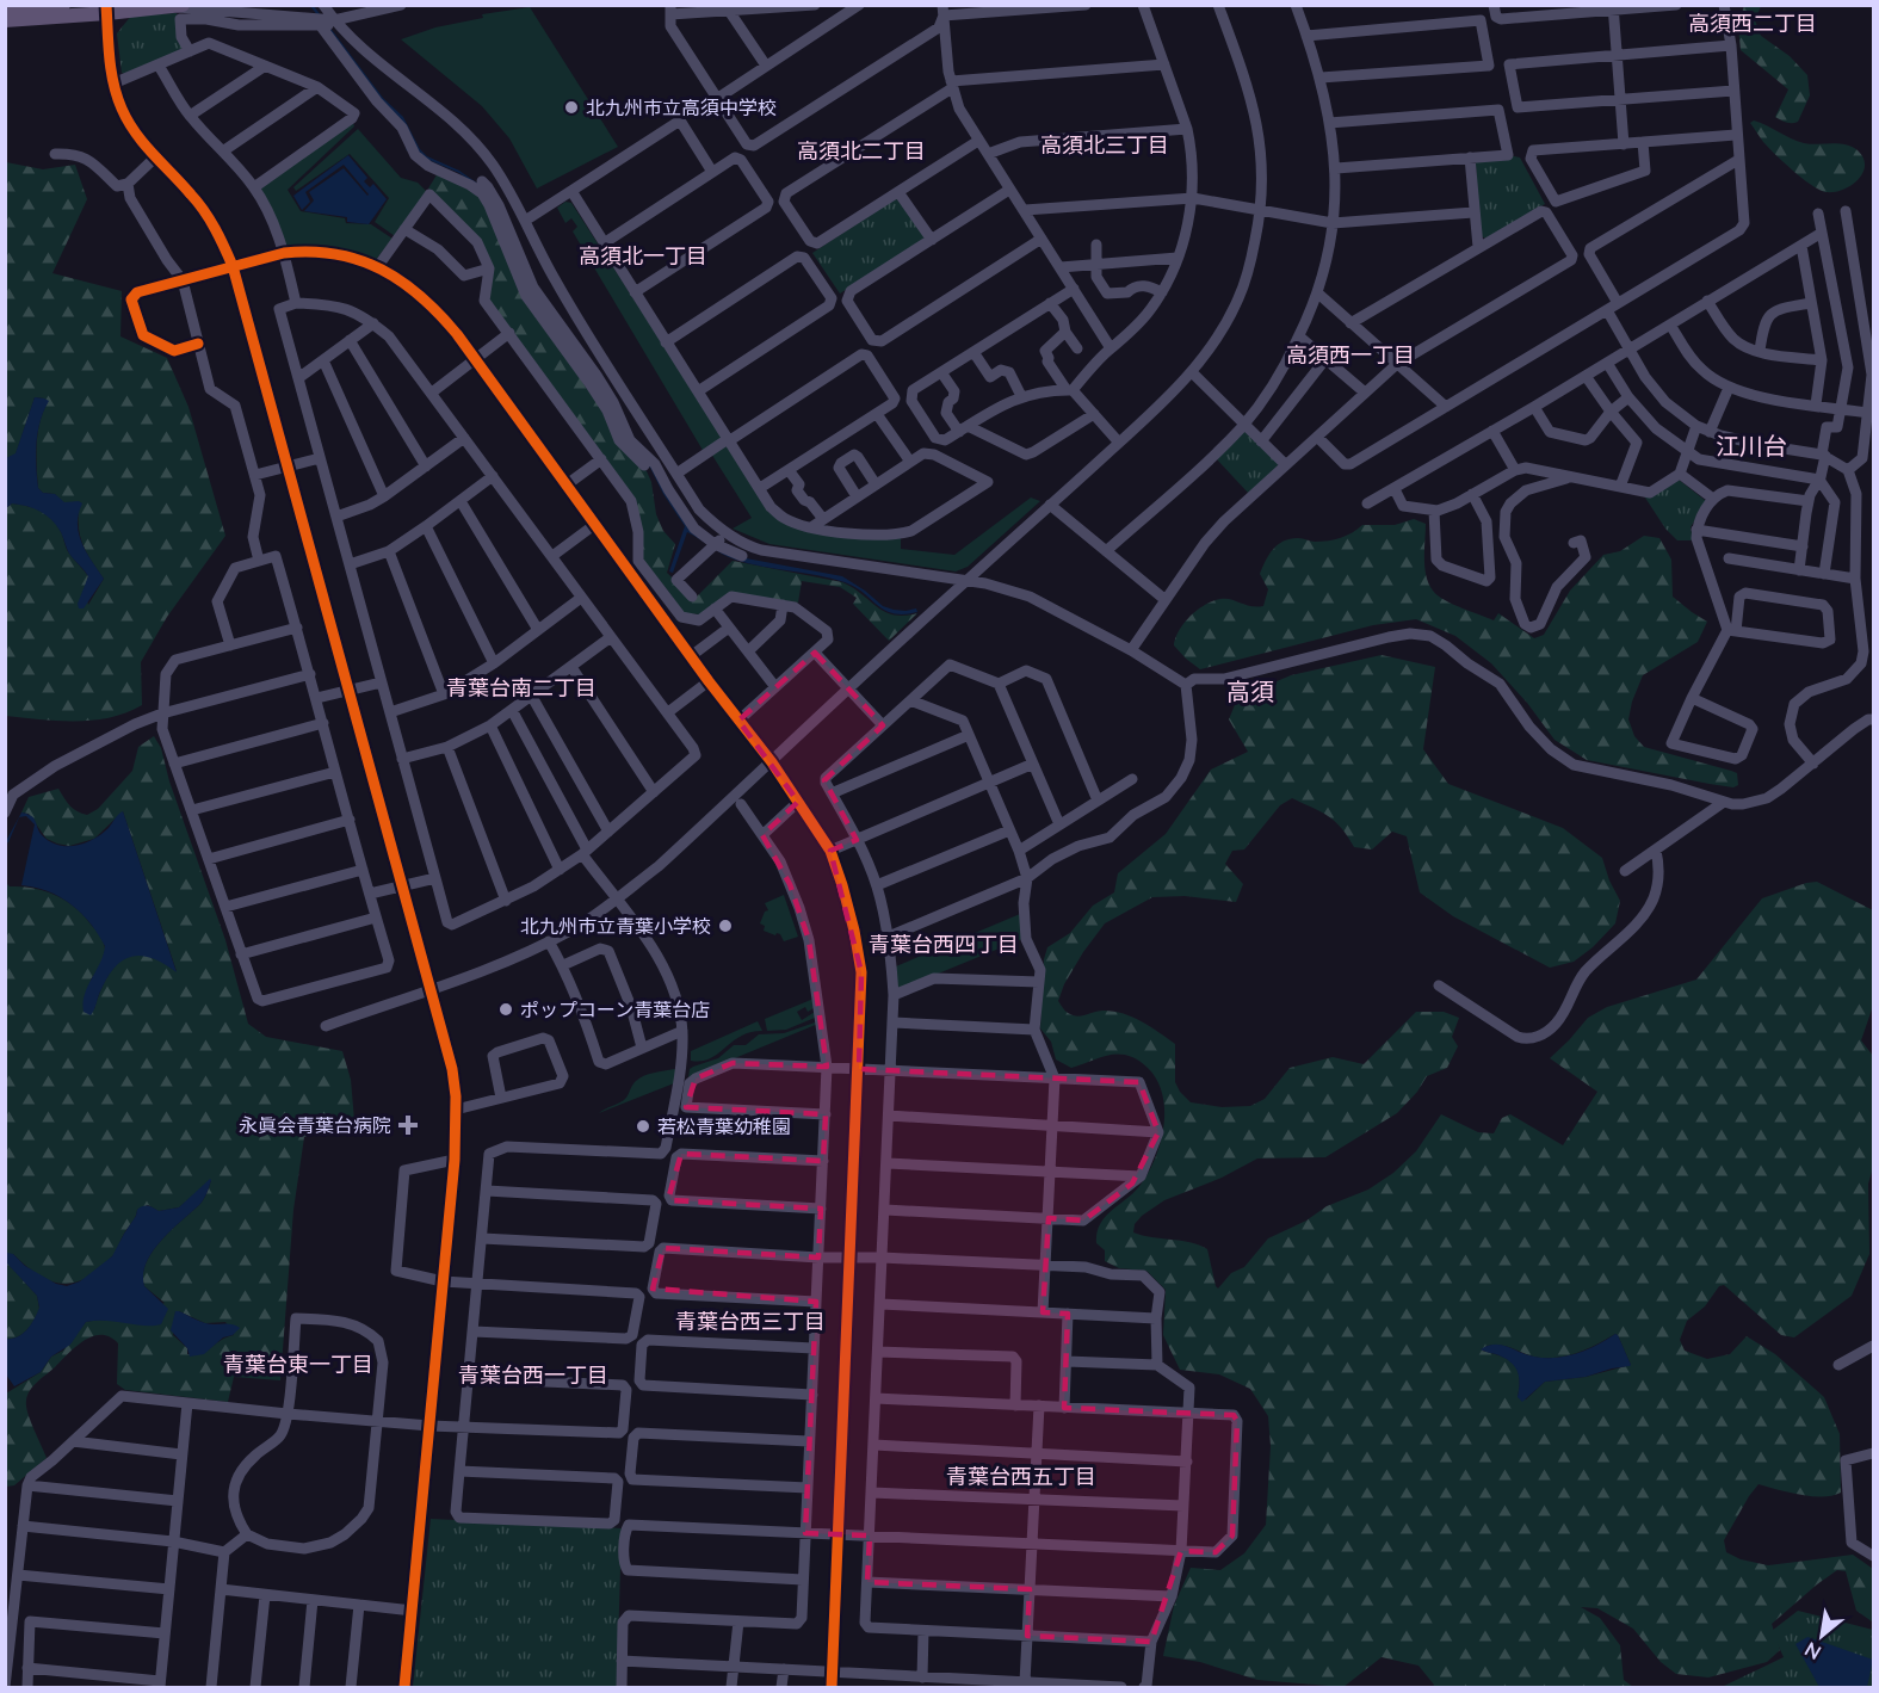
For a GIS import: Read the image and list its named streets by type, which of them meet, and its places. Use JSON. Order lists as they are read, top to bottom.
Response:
{
  "districts": [
    "高須西二丁目",
    "高須北三丁目",
    "高須北二丁目",
    "高須北一丁目",
    "高須西一丁目",
    "江川台",
    "青葉台南二丁目",
    "高須",
    "青葉台西四丁目",
    "青葉台西三丁目",
    "青葉台東一丁目",
    "青葉台西一丁目",
    "青葉台西五丁目"
  ],
  "places": {
    "other": [
      "北九州市立高須中学校",
      "北九州市立青葉小学校",
      "ポップコーン青葉台店",
      "若松青葉幼稚園"
    ],
    "health": ["永眞会青葉台病院"]
  },
  "north": "bottom left"
}
